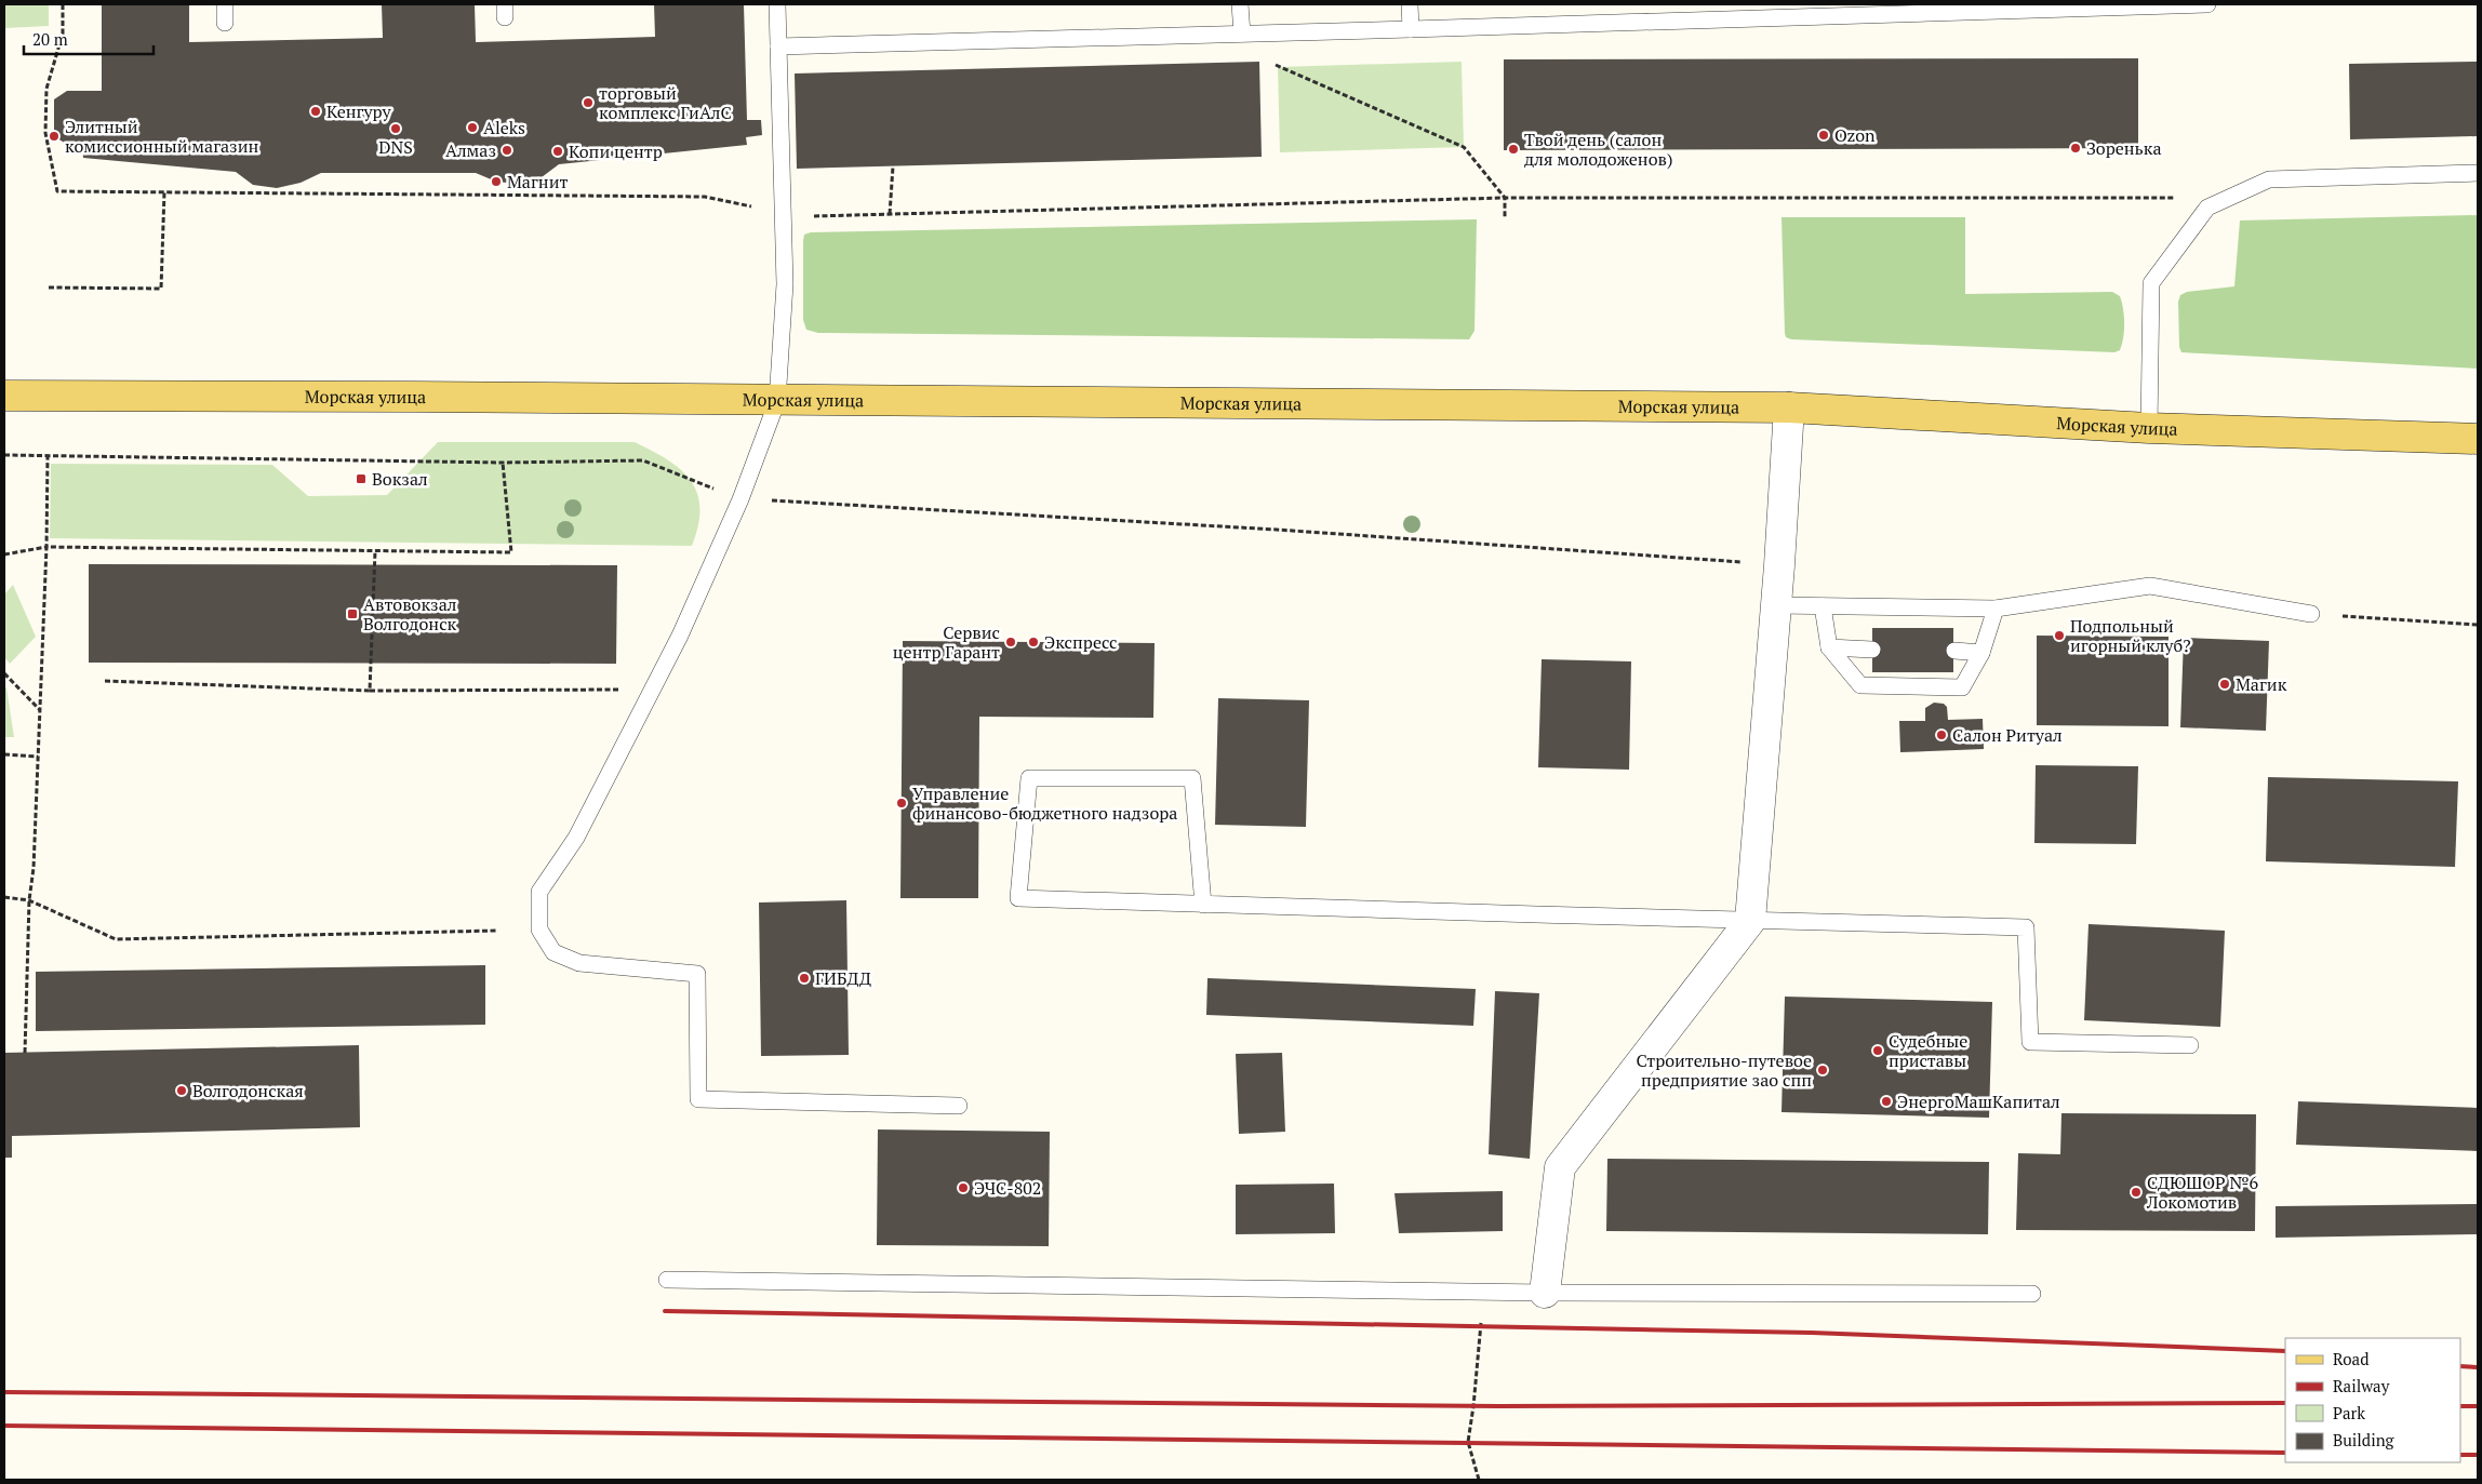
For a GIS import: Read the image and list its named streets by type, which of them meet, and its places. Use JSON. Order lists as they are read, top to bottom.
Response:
{
  "streets": {
    "main road": ["Морская улица"]
  },
  "places": {
    "other": [
      "торговый комплекс ГиАлС",
      "Кенгуру",
      "Aleks",
      "DNS",
      "Ozon",
      "Элитный комиссионный магазин",
      "Зоренька",
      "Твой день (салон для молодоженов)",
      "Алмаз",
      "Копи центр",
      "Магнит",
      "Подпольный игорный клуб?",
      "Сервис центр Гарант",
      "Экспресс",
      "Магик",
      "Салон Ритуал",
      "Управление финансово-бюджетного надзора",
      "ГИБДД",
      "Судебные приставы",
      "Строительно-путевое предприятие зао спп",
      "Волгодонская",
      "ЭнергоМашКапитал",
      "ЭЧС-802",
      "СДЮШОР №6 Локомотив"
    ],
    "transit": ["Вокзал", "Автовокзал Волгодонск"]
  },
  "legend": [
    "Road",
    "Railway",
    "Park",
    "Building"
  ],
  "scale_bar": "20 m"
}
